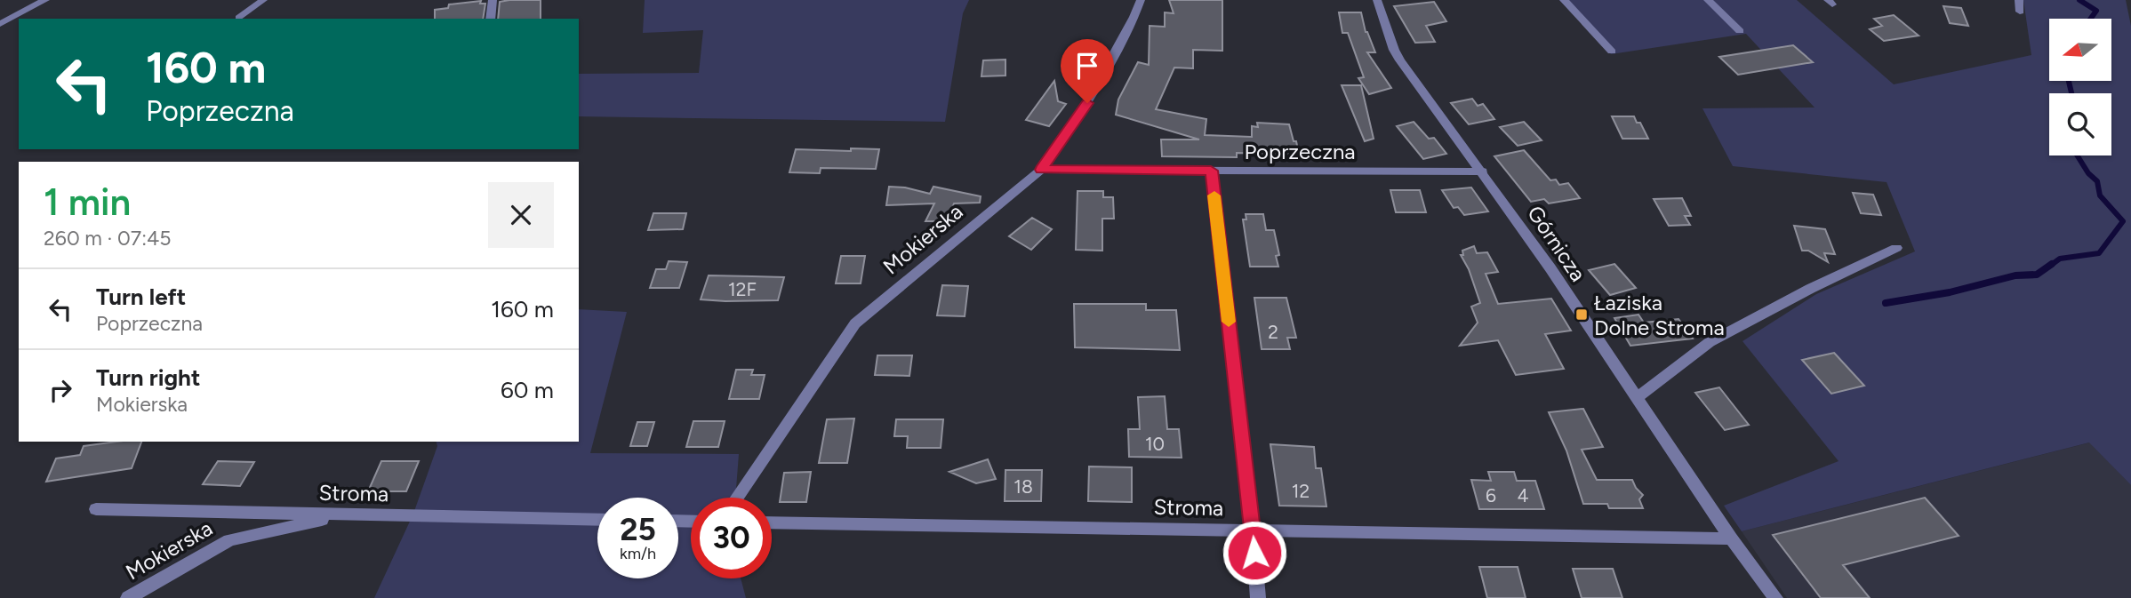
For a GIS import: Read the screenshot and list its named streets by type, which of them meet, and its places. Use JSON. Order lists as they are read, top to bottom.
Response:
{
  "streets": {
    "street": [
      "Poprzeczna",
      "Mokierska",
      "Górnicza",
      "Stroma"
    ]
  },
  "crossings": [
    ["Poprzeczna", "Mokierska"],
    ["Poprzeczna", "Górnicza"],
    ["Mokierska", "Stroma"],
    ["Górnicza", "Stroma"]
  ],
  "places": {
    "transit": ["Łaziska Dolne Stroma"]
  },
  "house_numbers": [
    "12F",
    "2",
    "10",
    "18",
    "12",
    "6",
    "4"
  ],
  "north": "left",
  "page": {
    "turn": ["160 m", "Poprzeczna"],
    "heading": ["1 min", "260 m · 07:45"],
    "list": [
      {
        "name": "Turn left",
        "note": "Poprzeczna",
        "value": "160 m"
      },
      {
        "name": "Turn right",
        "note": "Mokierska",
        "value": "60 m"
      }
    ],
    "speed": "25 km/h",
    "limit": "30"
  }
}
